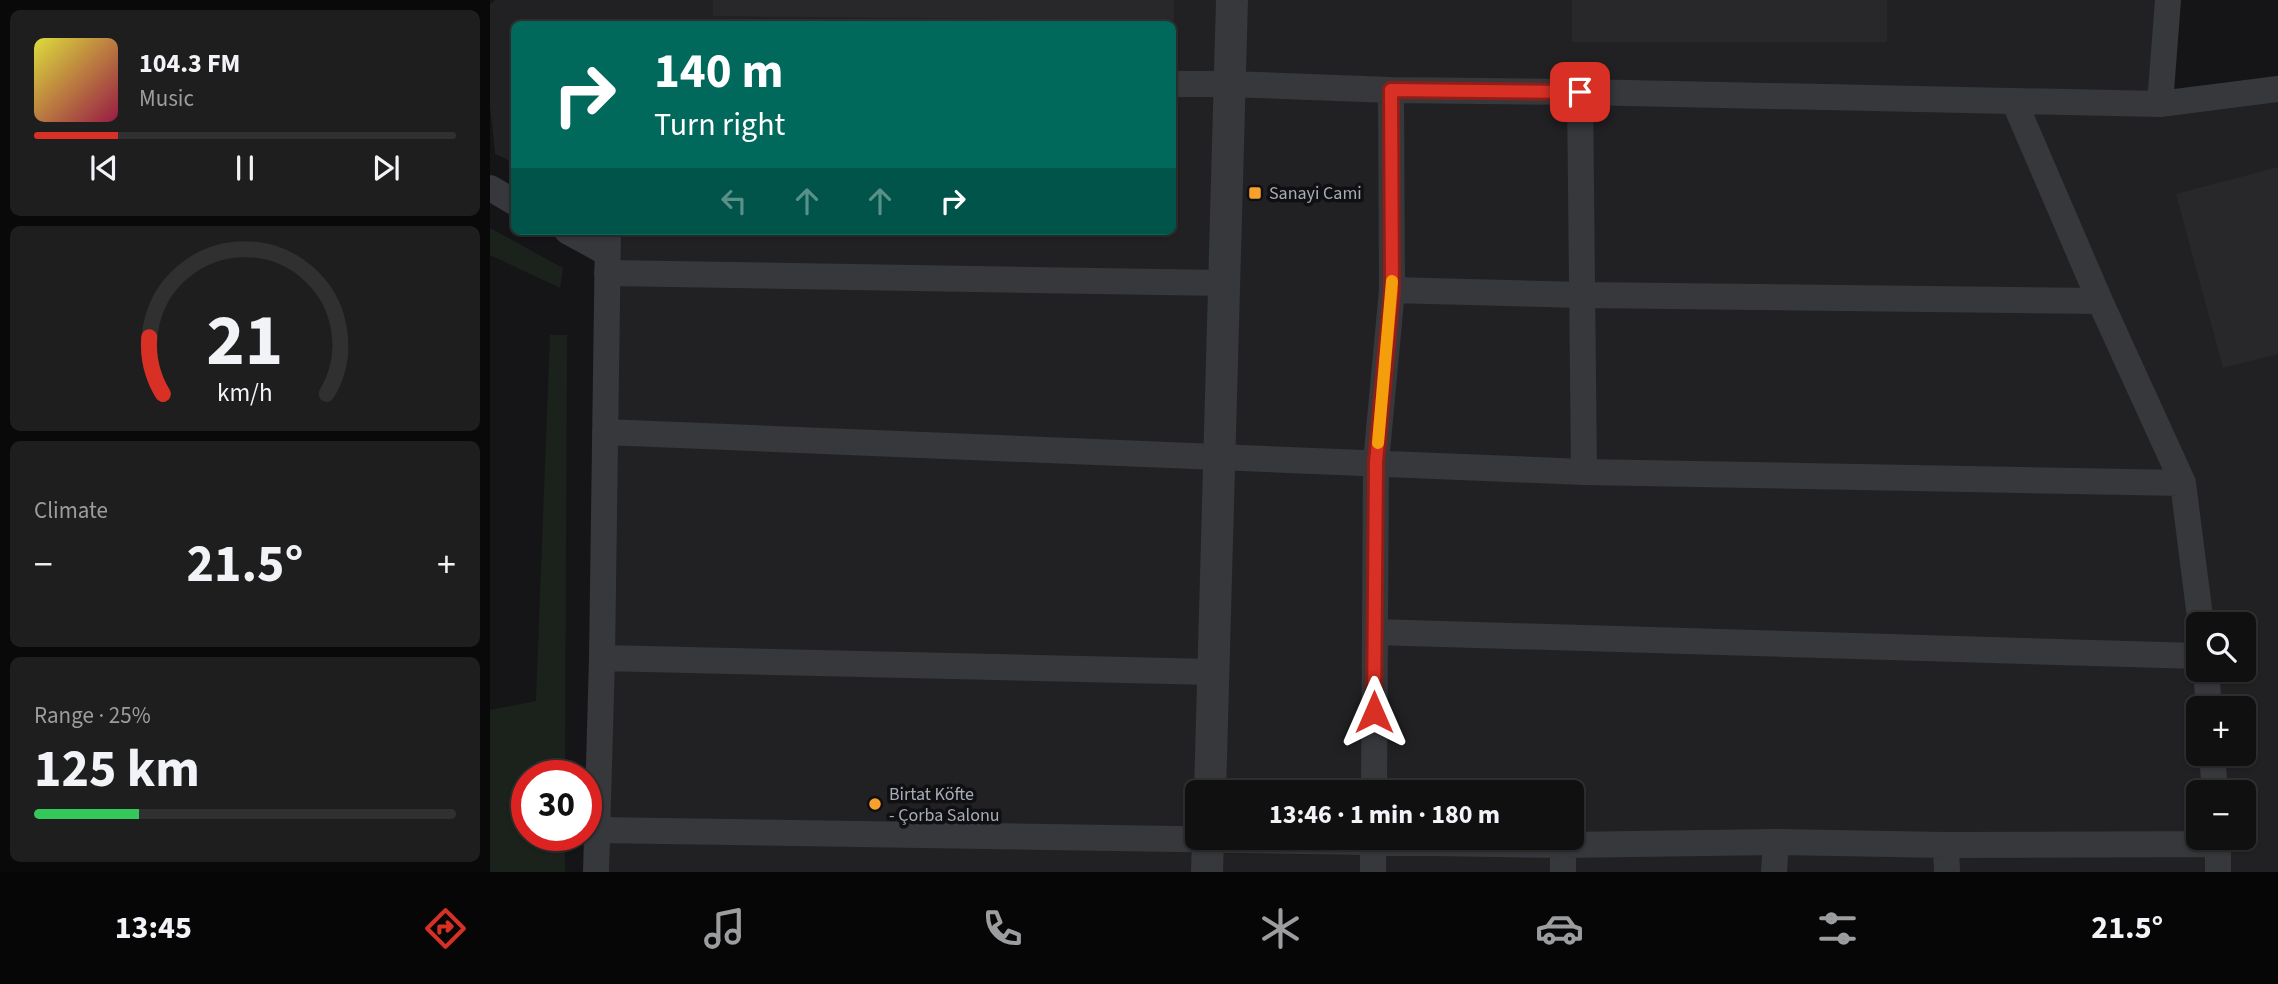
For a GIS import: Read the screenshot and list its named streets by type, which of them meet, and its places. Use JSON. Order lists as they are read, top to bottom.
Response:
{
  "places": {
    "transit": ["Sanayi Cami"],
    "other": ["Birtat Köfte - Çorba Salonu"]
  },
  "page": {
    "turn": ["140 m", "Turn right"],
    "song": ["104.3 FM", "Music"],
    "tile": [
      "Climate",
      ["Range · 25%", "125 km"]
    ],
    "heat": ["−", "21.5°", "+"],
    "map_buttons": ["+", "−"],
    "limit": "30",
    "trip": "13:46 · 1 min · 180 m",
    "tabs": ["13:45", "21.5°"],
    "gauge": ["21", "km/h"]
  }
}
